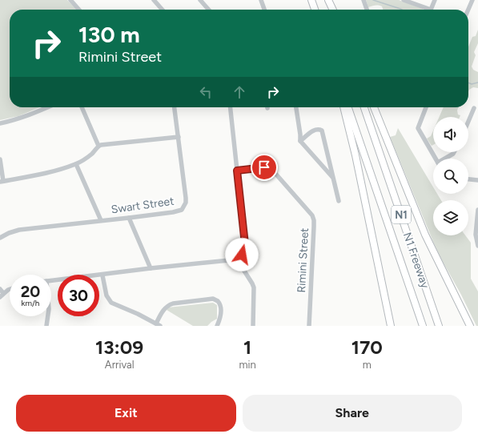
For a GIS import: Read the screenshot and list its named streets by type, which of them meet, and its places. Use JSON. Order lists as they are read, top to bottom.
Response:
{
  "streets": {
    "highway": ["N1", "N1 Freeway"],
    "street": ["Swart Street", "Rimini Street"]
  },
  "page": {
    "turn": ["130 m", "Rimini Street"],
    "speed": "20 km/h",
    "limit": "30",
    "eta": [
      "13:09",
      "Arrival",
      "1",
      "min",
      "170",
      "m"
    ],
    "buttons": ["Exit", "Share"]
  }
}
